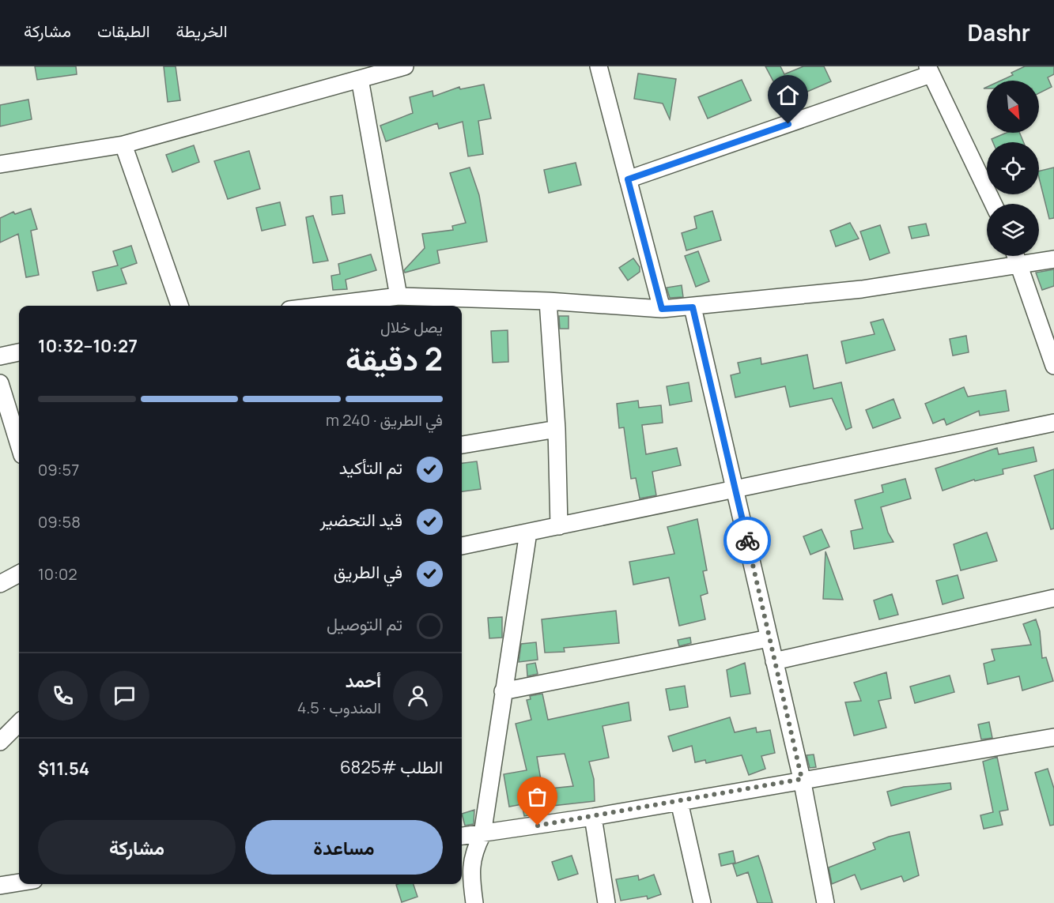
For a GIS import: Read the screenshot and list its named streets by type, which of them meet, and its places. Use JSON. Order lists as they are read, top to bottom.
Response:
{
  "north": "bottom right",
  "page": {
    "header": "Dashr",
    "nav": ["الخريطة", "الطبقات", "مشاركة"],
    "heading": ["2 دقيقة", "يصل خلال", "10:27–10:32"],
    "panel": [
      "أحمد",
      "المندوب · 4.5",
      "الطلب #6825",
      "$11.54"
    ],
    "bar": "في الطريق · 240 m",
    "list": [
      ["تم التأكيد", "09:57"],
      ["قيد التحضير", "09:58"],
      ["في الطريق", "10:02"],
      "تم التوصيل"
    ],
    "buttons": ["مساعدة", "مشاركة"]
  }
}
